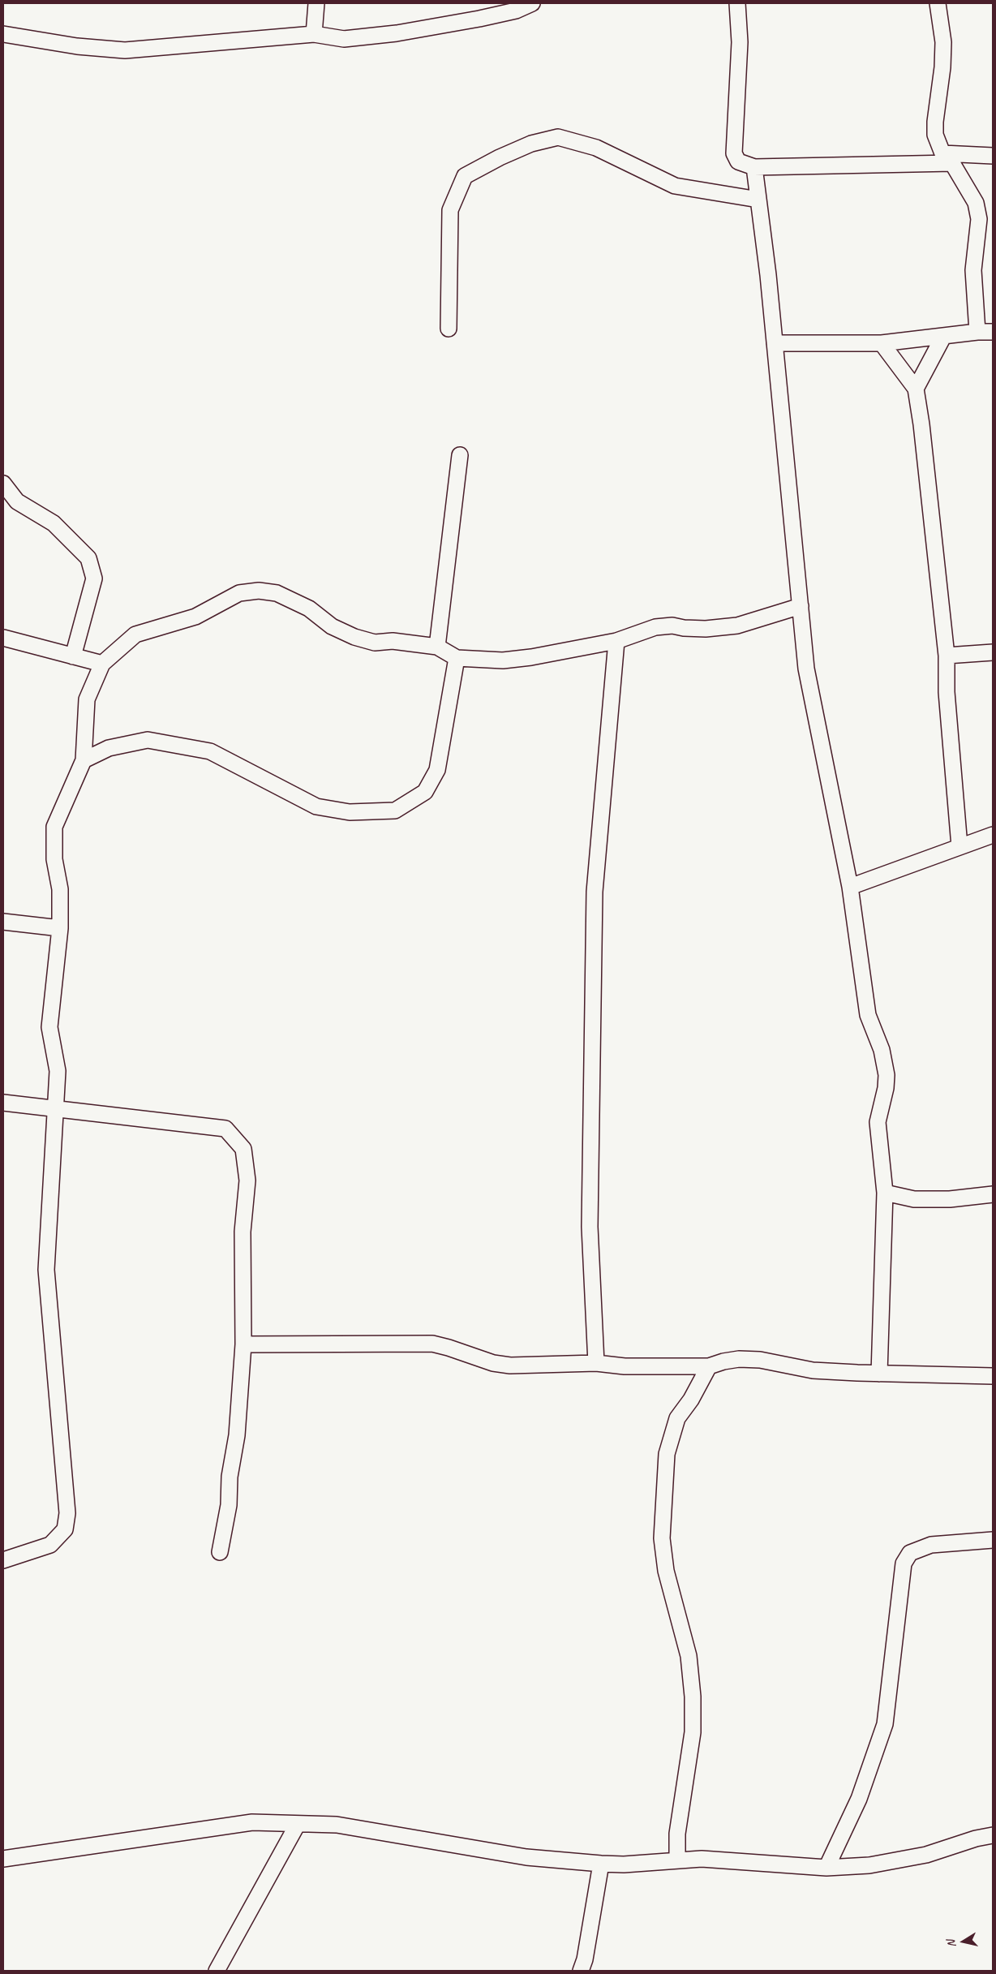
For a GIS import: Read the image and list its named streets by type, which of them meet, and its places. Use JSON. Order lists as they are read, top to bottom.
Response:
{
  "north": "left"
}
